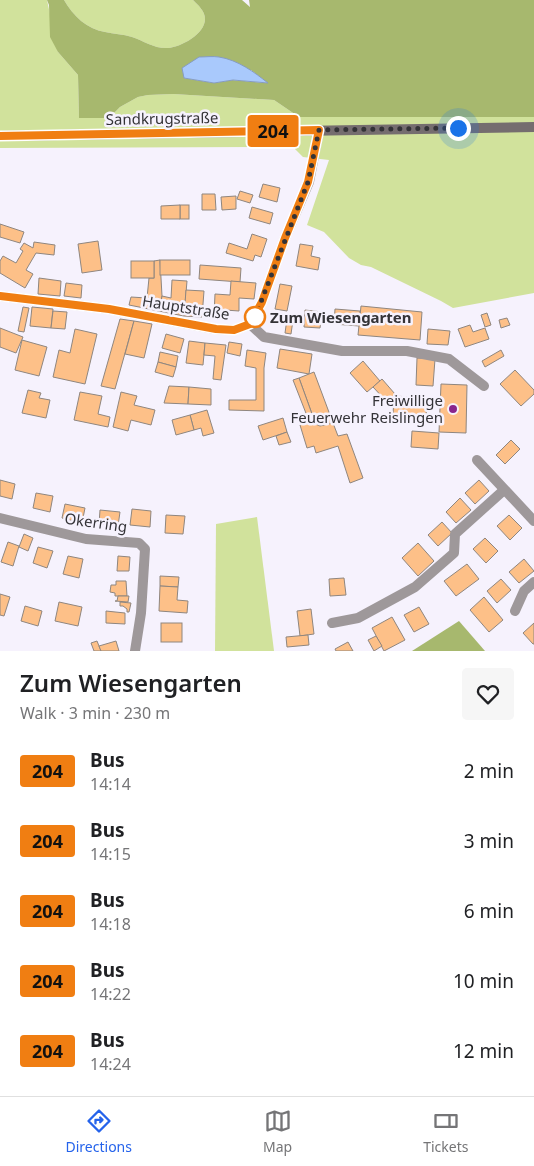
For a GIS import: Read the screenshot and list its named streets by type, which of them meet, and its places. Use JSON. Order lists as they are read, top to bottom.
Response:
{
  "streets": {
    "street": ["Sandkrugstraße", "Hauptstraße", "Okerring"]
  },
  "crossings": [
    ["Sandkrugstraße", "Hauptstraße"]
  ],
  "places": ["Zum Wiesengarten", "Freiwillige Feuerwehr Reislingen"],
  "lines": ["bus line 204"],
  "page": {
    "on_map": "204",
    "heading": ["Zum Wiesengarten", "Walk · 3 min · 230 m"],
    "list": [
      {
        "mark": "204",
        "name": "Bus",
        "note": "14:14",
        "value": "2 min"
      },
      {
        "mark": "204",
        "name": "Bus",
        "note": "14:15",
        "value": "3 min"
      },
      {
        "mark": "204",
        "name": "Bus",
        "note": "14:18",
        "value": "6 min"
      },
      {
        "mark": "204",
        "name": "Bus",
        "note": "14:22",
        "value": "10 min"
      },
      {
        "mark": "204",
        "name": "Bus",
        "note": "14:24",
        "value": "12 min"
      }
    ],
    "tabs": ["Directions", "Map", "Tickets"]
  }
}
